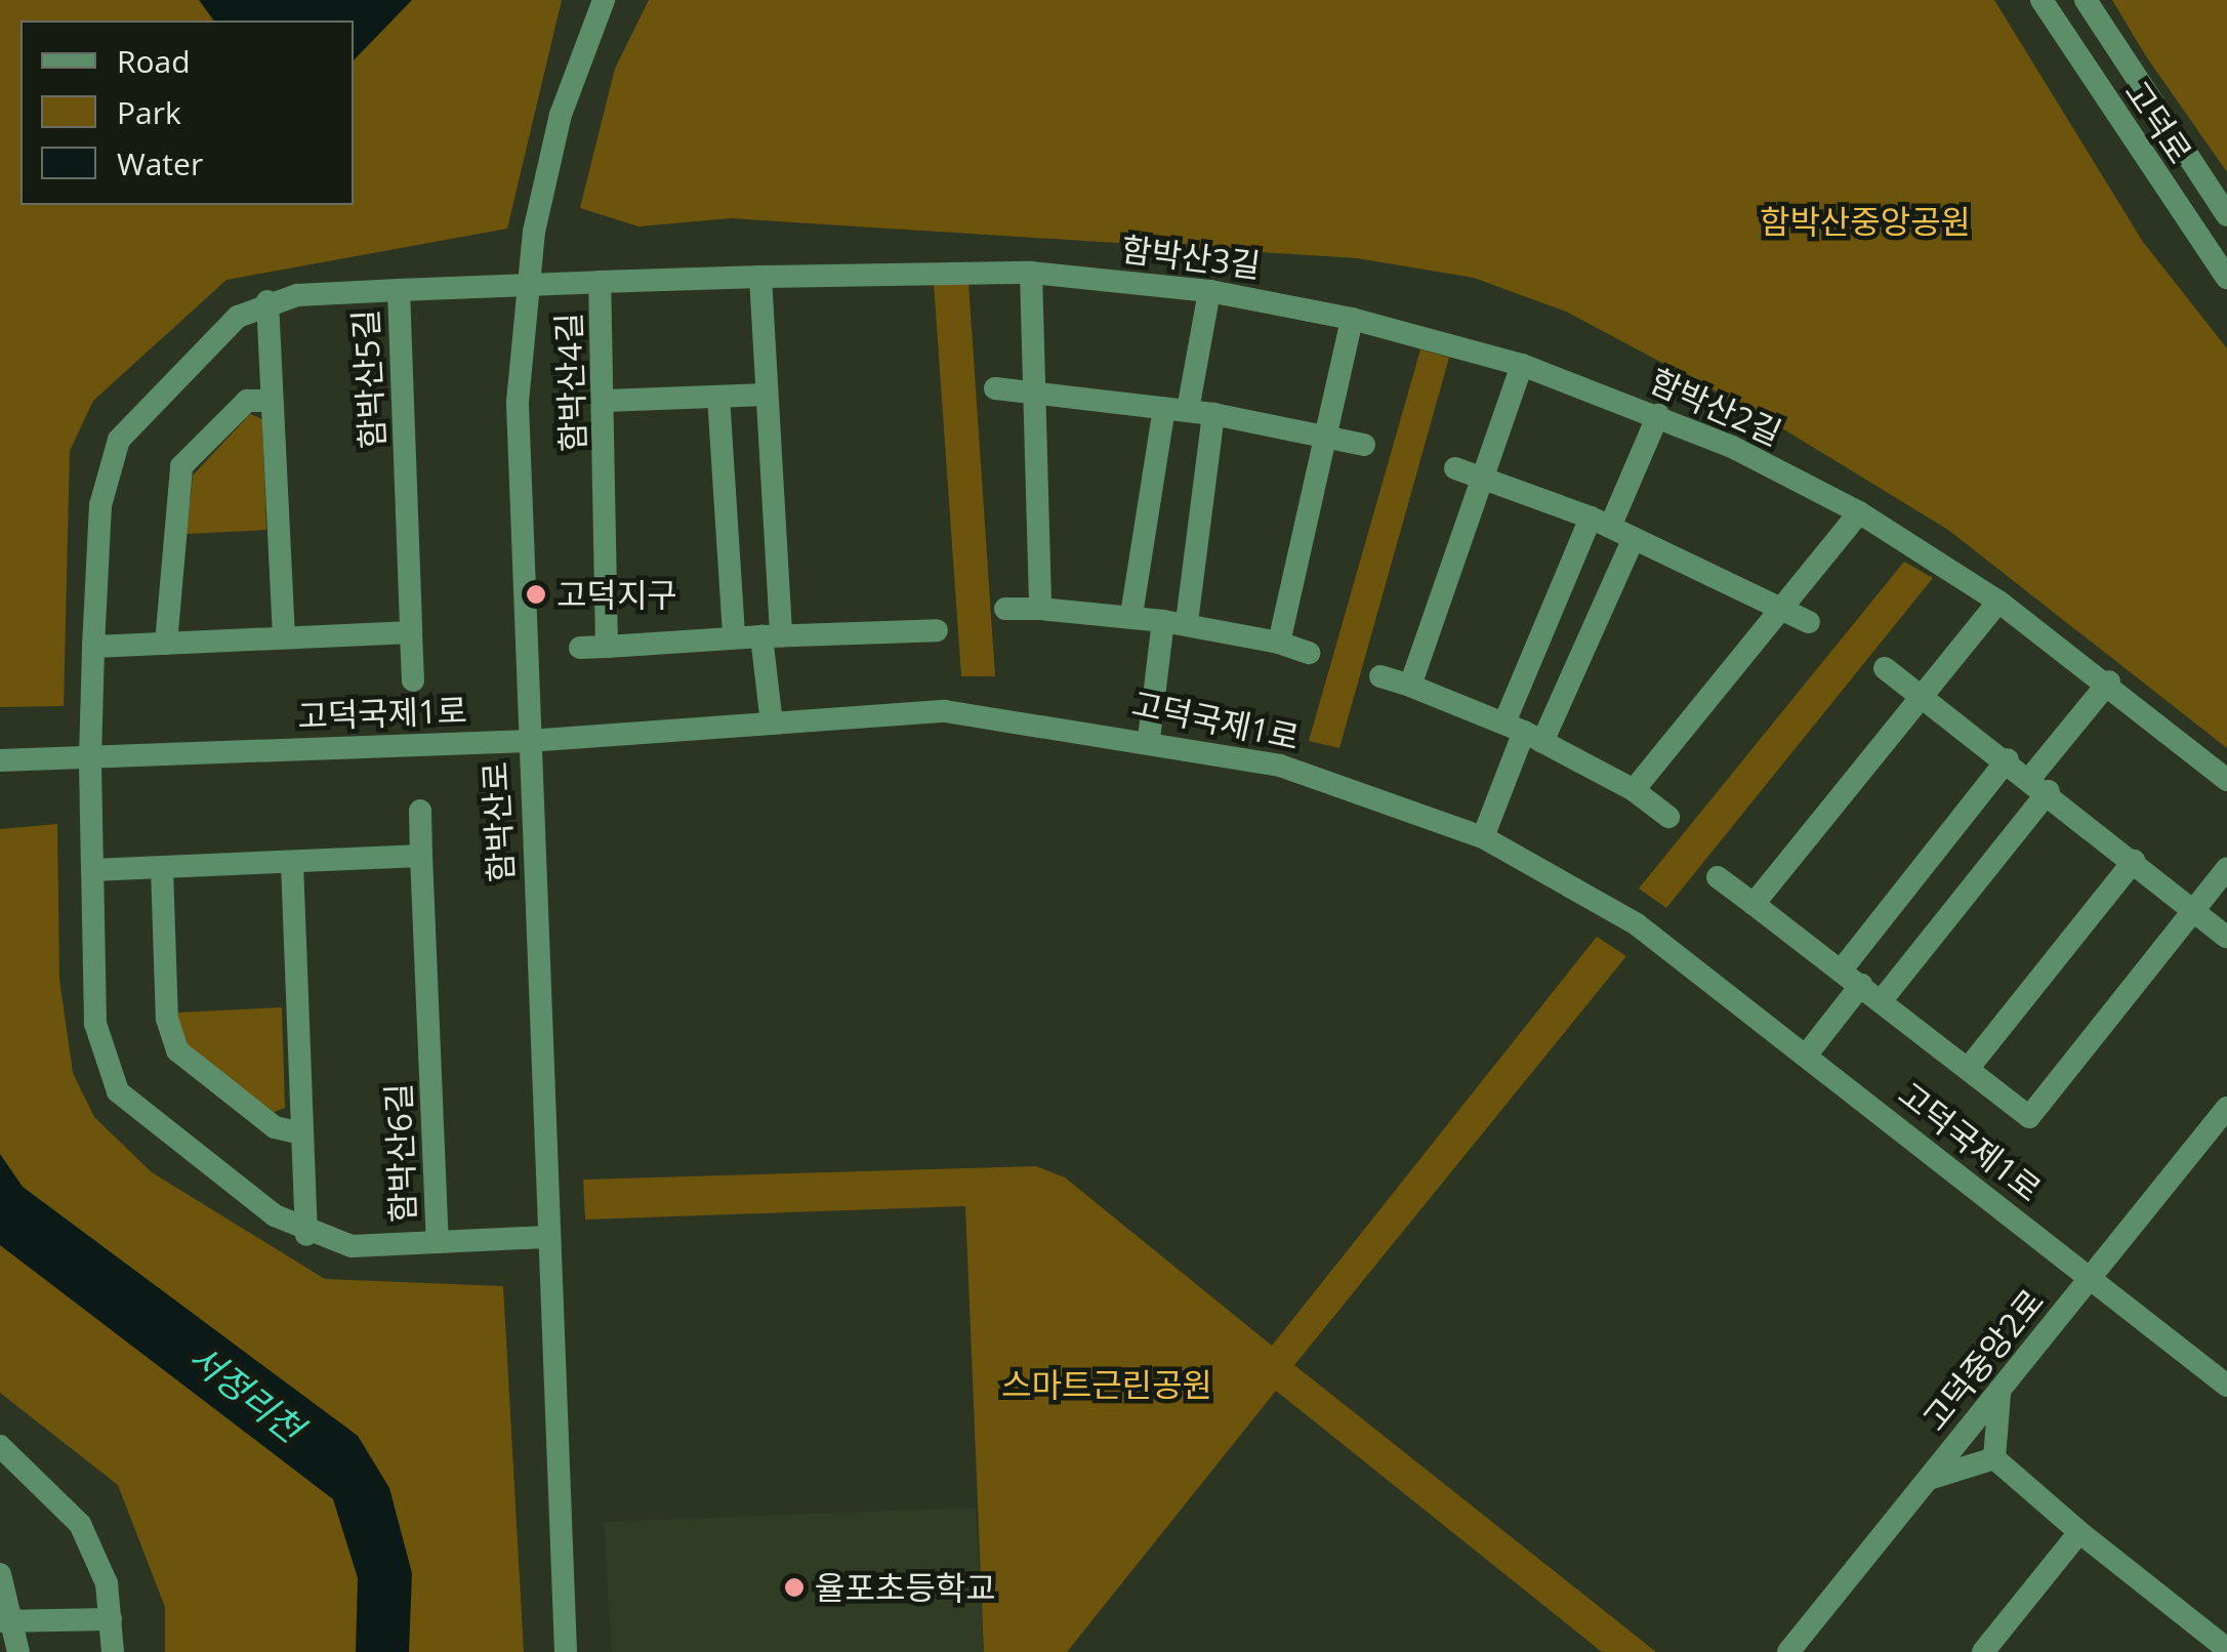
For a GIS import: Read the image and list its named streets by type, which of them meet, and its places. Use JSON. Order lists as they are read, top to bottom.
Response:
{
  "streets": {
    "street": [
      "고덕로",
      "함박산3길",
      "함박산5길",
      "함박산4길",
      "함박산2길",
      "고덕국제1로",
      "함박산로",
      "함박산6길",
      "고덕중앙2로"
    ]
  },
  "crossings": [
    ["함박산3길", "함박산4길"],
    ["함박산3길", "함박산2길"],
    ["함박산5길", "고덕국제1로"],
    ["함박산5길", "함박산6길"],
    ["고덕국제1로", "함박산로"],
    ["고덕국제1로", "함박산6길"],
    ["고덕국제1로", "고덕중앙2로"]
  ],
  "water": ["서정리천"],
  "parks": ["함박산중앙공원", "스마트근린공원"],
  "places": ["고덕지구", "율포초등학교"],
  "legend": ["Road", "Park", "Water"]
}
